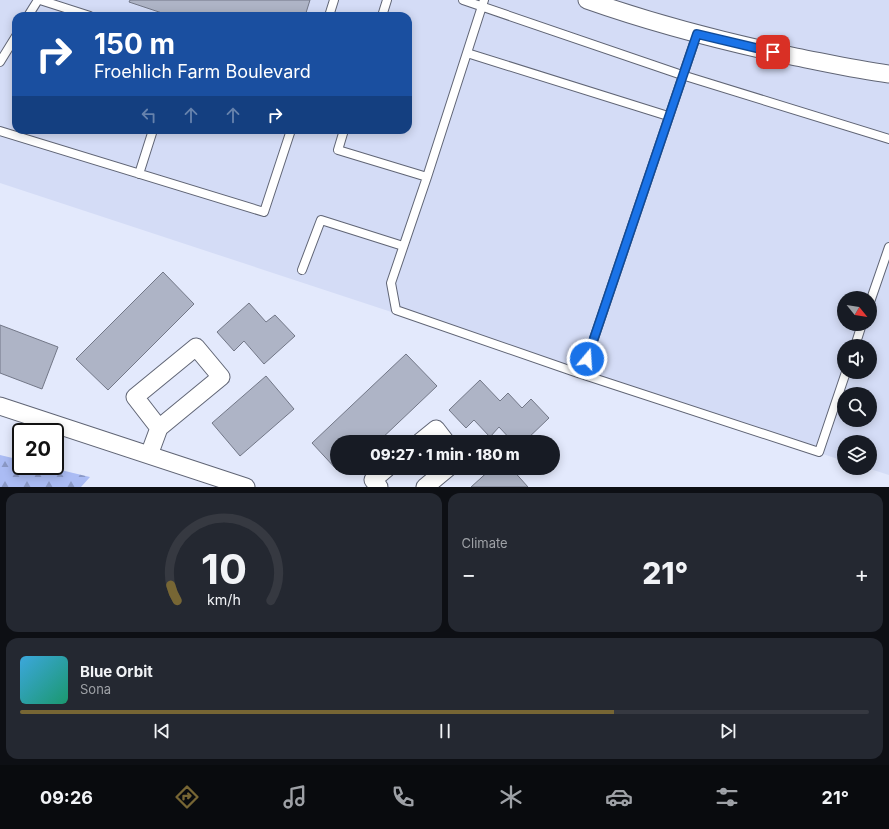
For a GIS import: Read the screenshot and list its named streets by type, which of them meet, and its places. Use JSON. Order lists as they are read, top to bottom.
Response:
{
  "north": "bottom right",
  "page": {
    "turn": ["150 m", "Froehlich Farm Boulevard"],
    "limit": "20",
    "trip": "09:27 · 1 min · 180 m",
    "tile": "Climate",
    "heat": ["−", "21°", "+"],
    "song": ["Blue Orbit", "Sona"],
    "tabs": ["09:26", "21°"],
    "gauge": ["10", "km/h"]
  }
}
